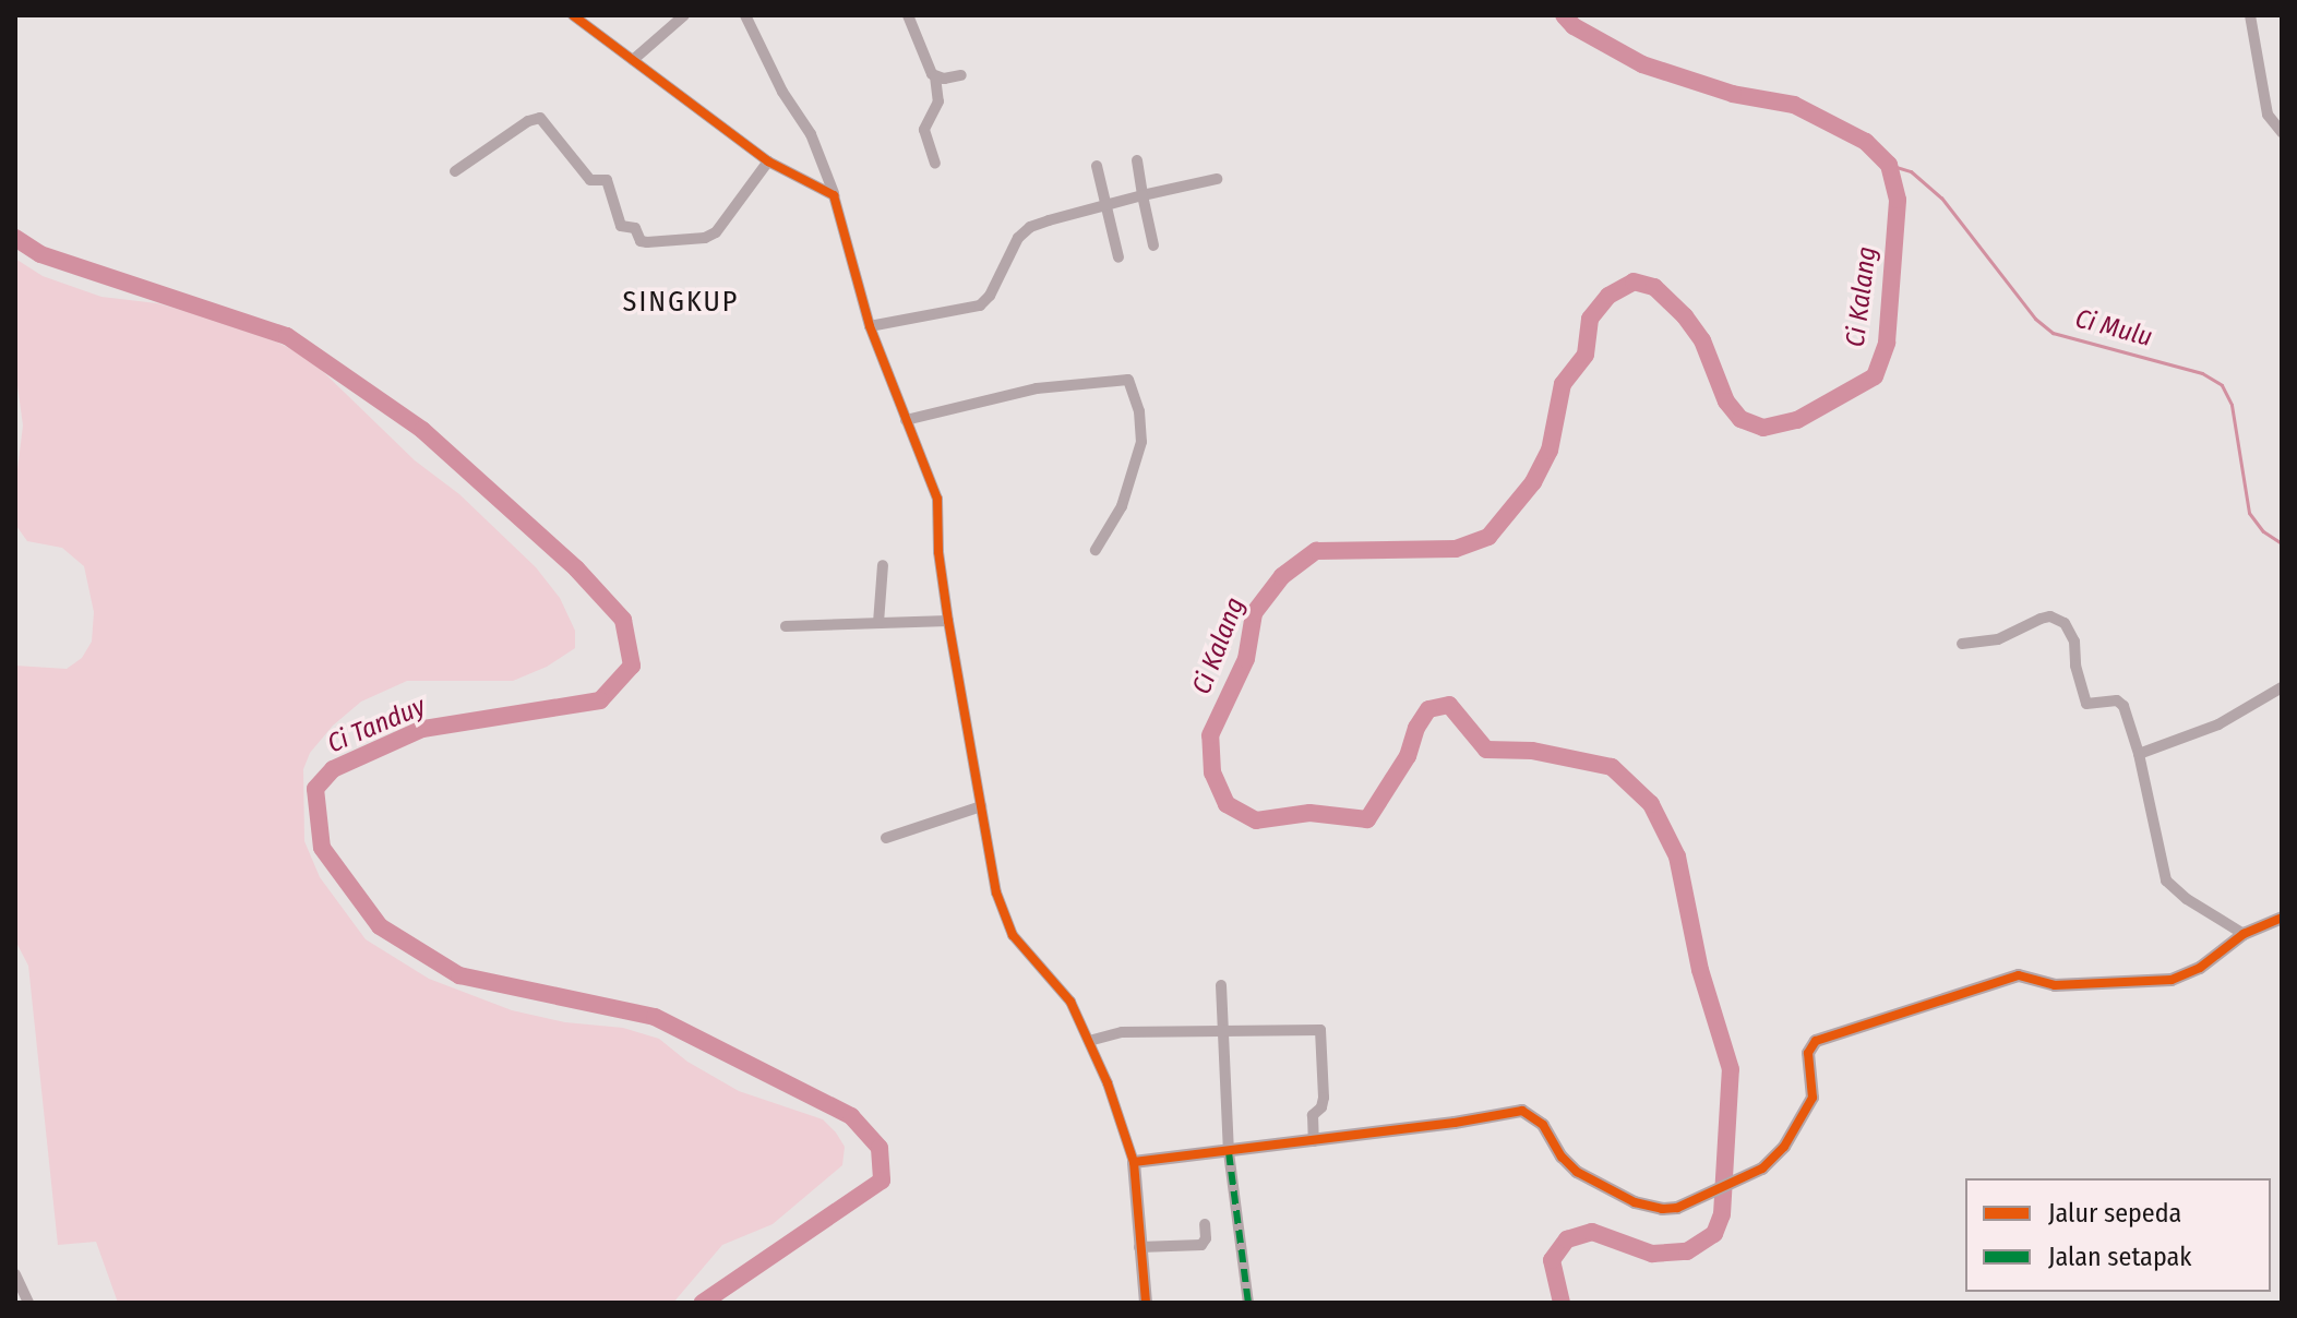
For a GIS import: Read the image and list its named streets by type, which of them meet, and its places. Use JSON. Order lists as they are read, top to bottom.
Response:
{
  "districts": ["SINGKUP"],
  "water": ["Ci Kalang", "Ci Mulu", "Ci Tanduy"],
  "legend": ["Jalur sepeda", "Jalan setapak"]
}
